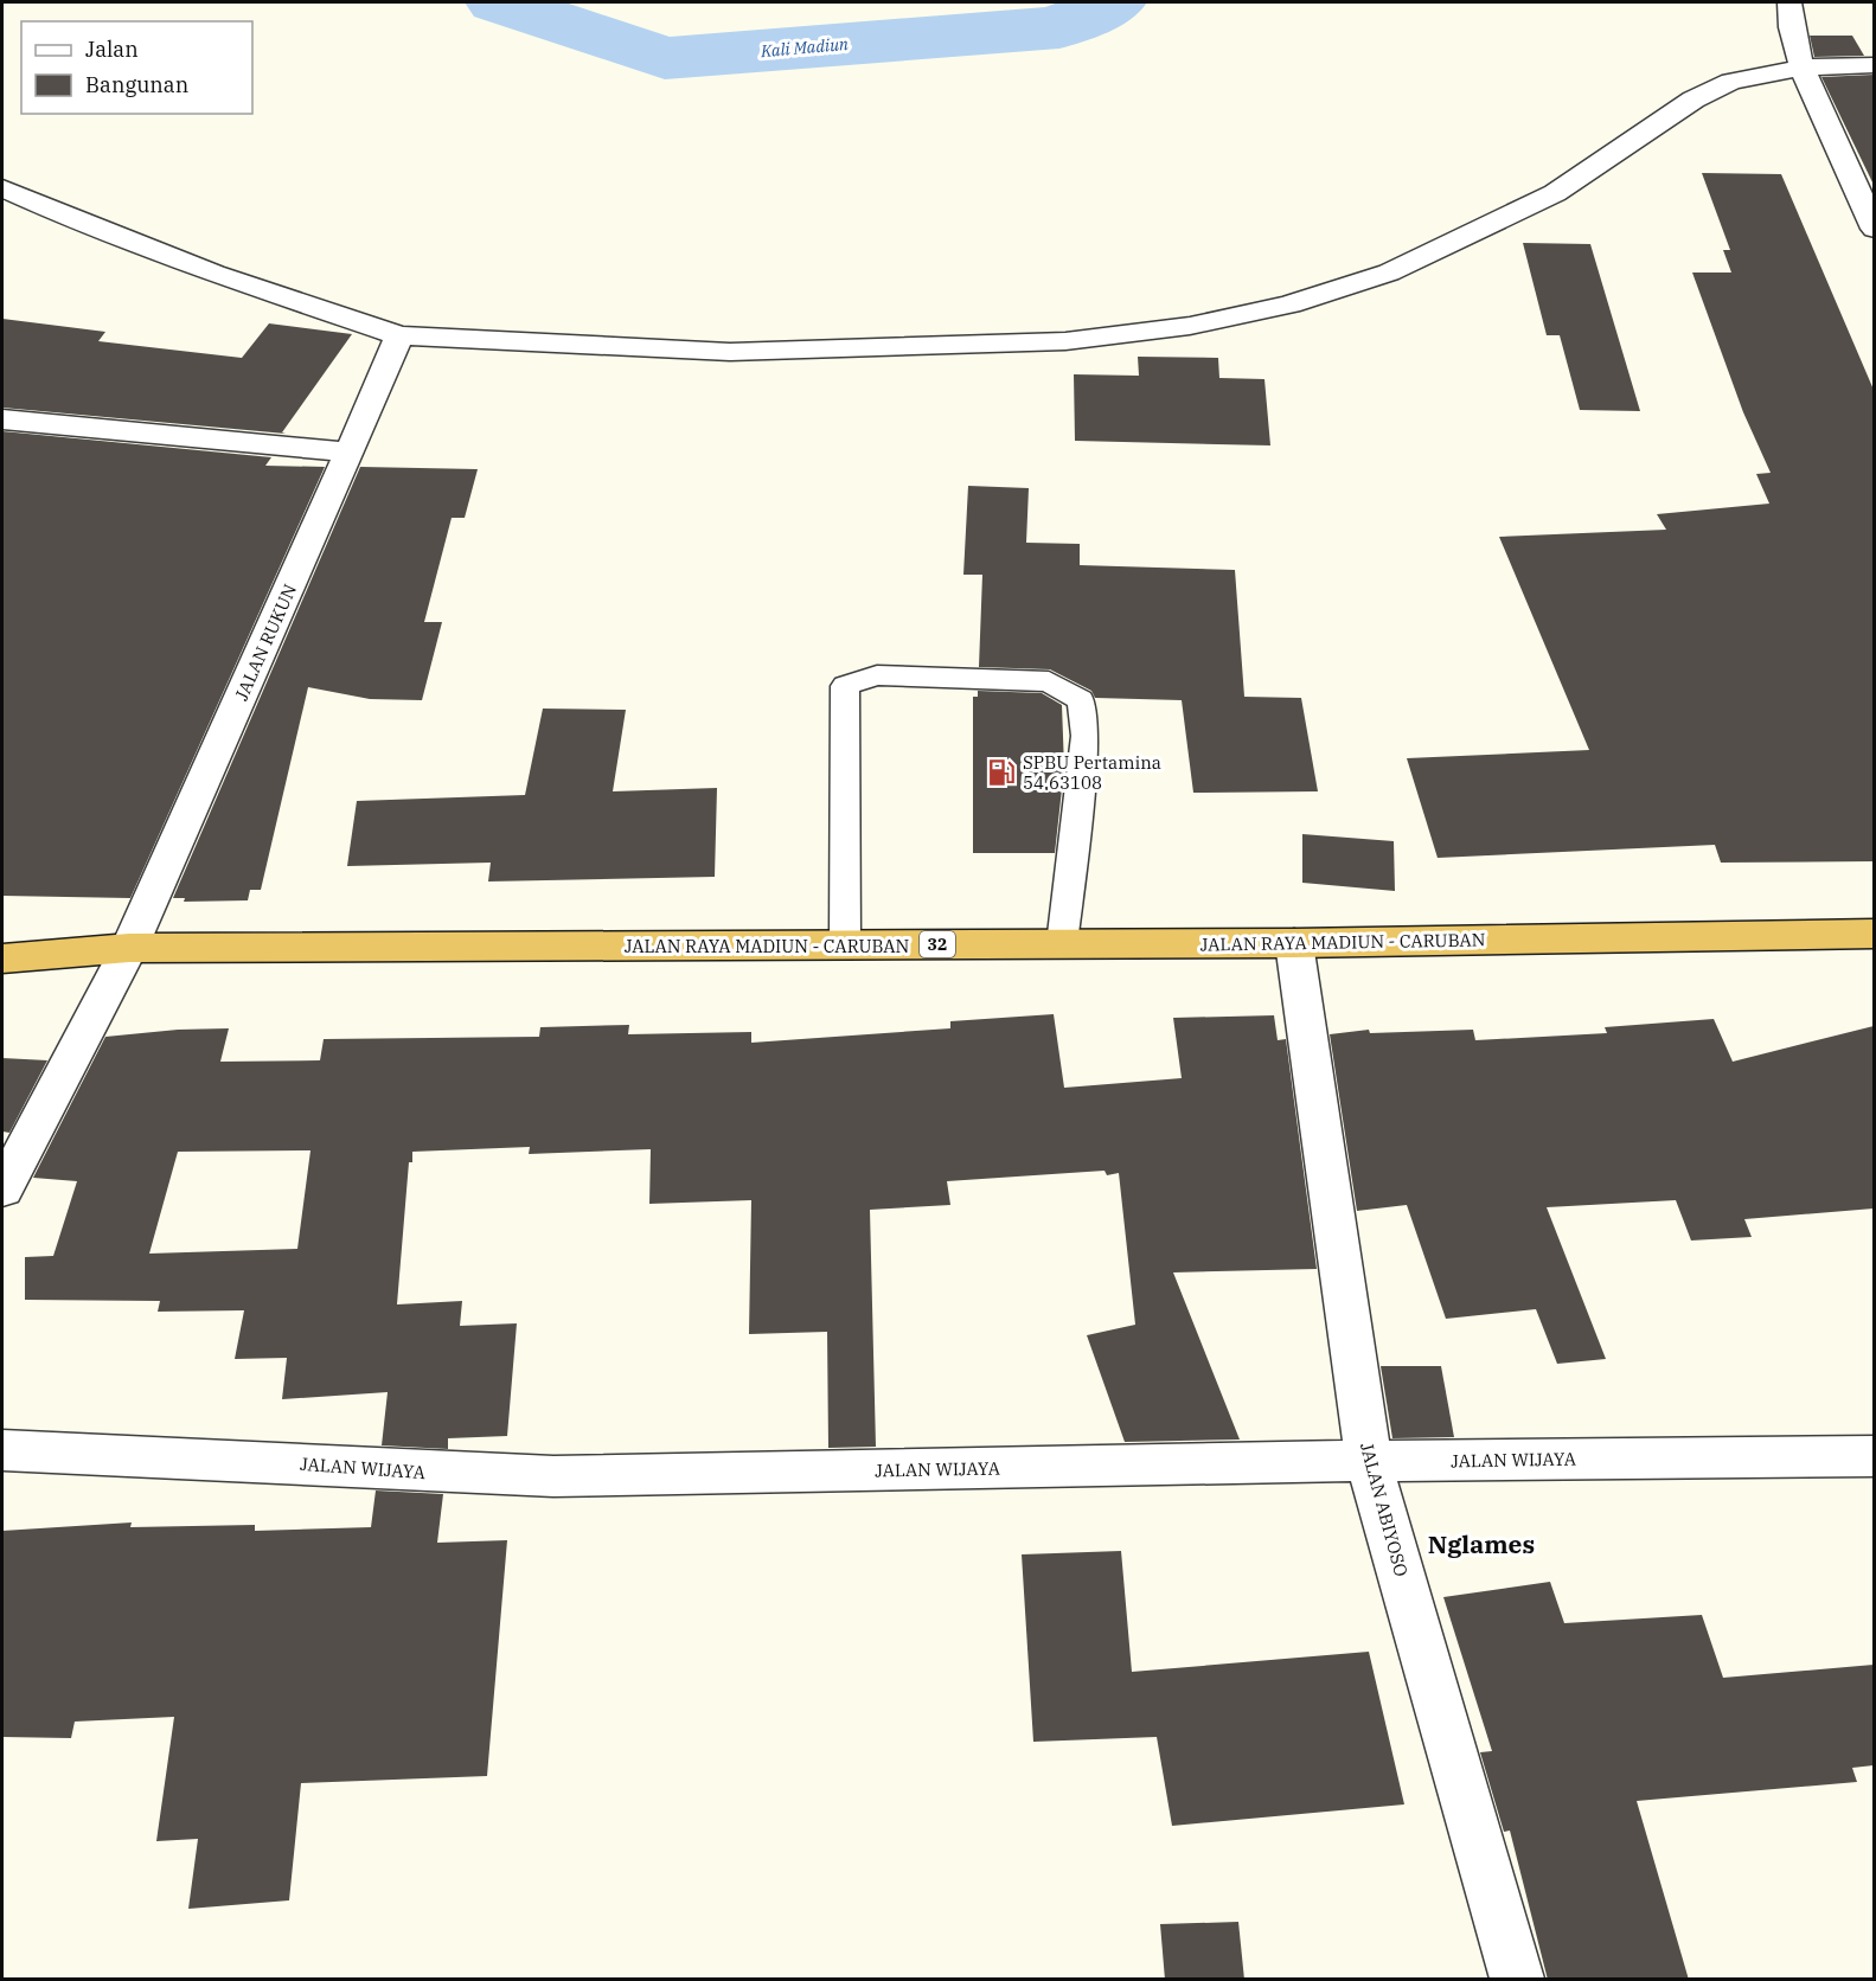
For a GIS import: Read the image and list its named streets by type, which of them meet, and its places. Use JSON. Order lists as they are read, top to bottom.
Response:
{
  "streets": {
    "highway": ["JALAN RAYA MADIUN - CARUBAN", "32"],
    "street": ["JALAN RUKUN", "JALAN WIJAYA", "JALAN ABIYOSO"]
  },
  "crossings": [
    ["JALAN RUKUN", "JALAN RAYA MADIUN - CARUBAN"],
    ["JALAN RAYA MADIUN - CARUBAN", "JALAN ABIYOSO"],
    ["JALAN WIJAYA", "JALAN ABIYOSO"]
  ],
  "districts": ["Nglames"],
  "water": ["Kali Madiun"],
  "places": {
    "fuel station": ["SPBU Pertamina 54.63108"]
  },
  "legend": ["Jalan", "Bangunan"]
}
